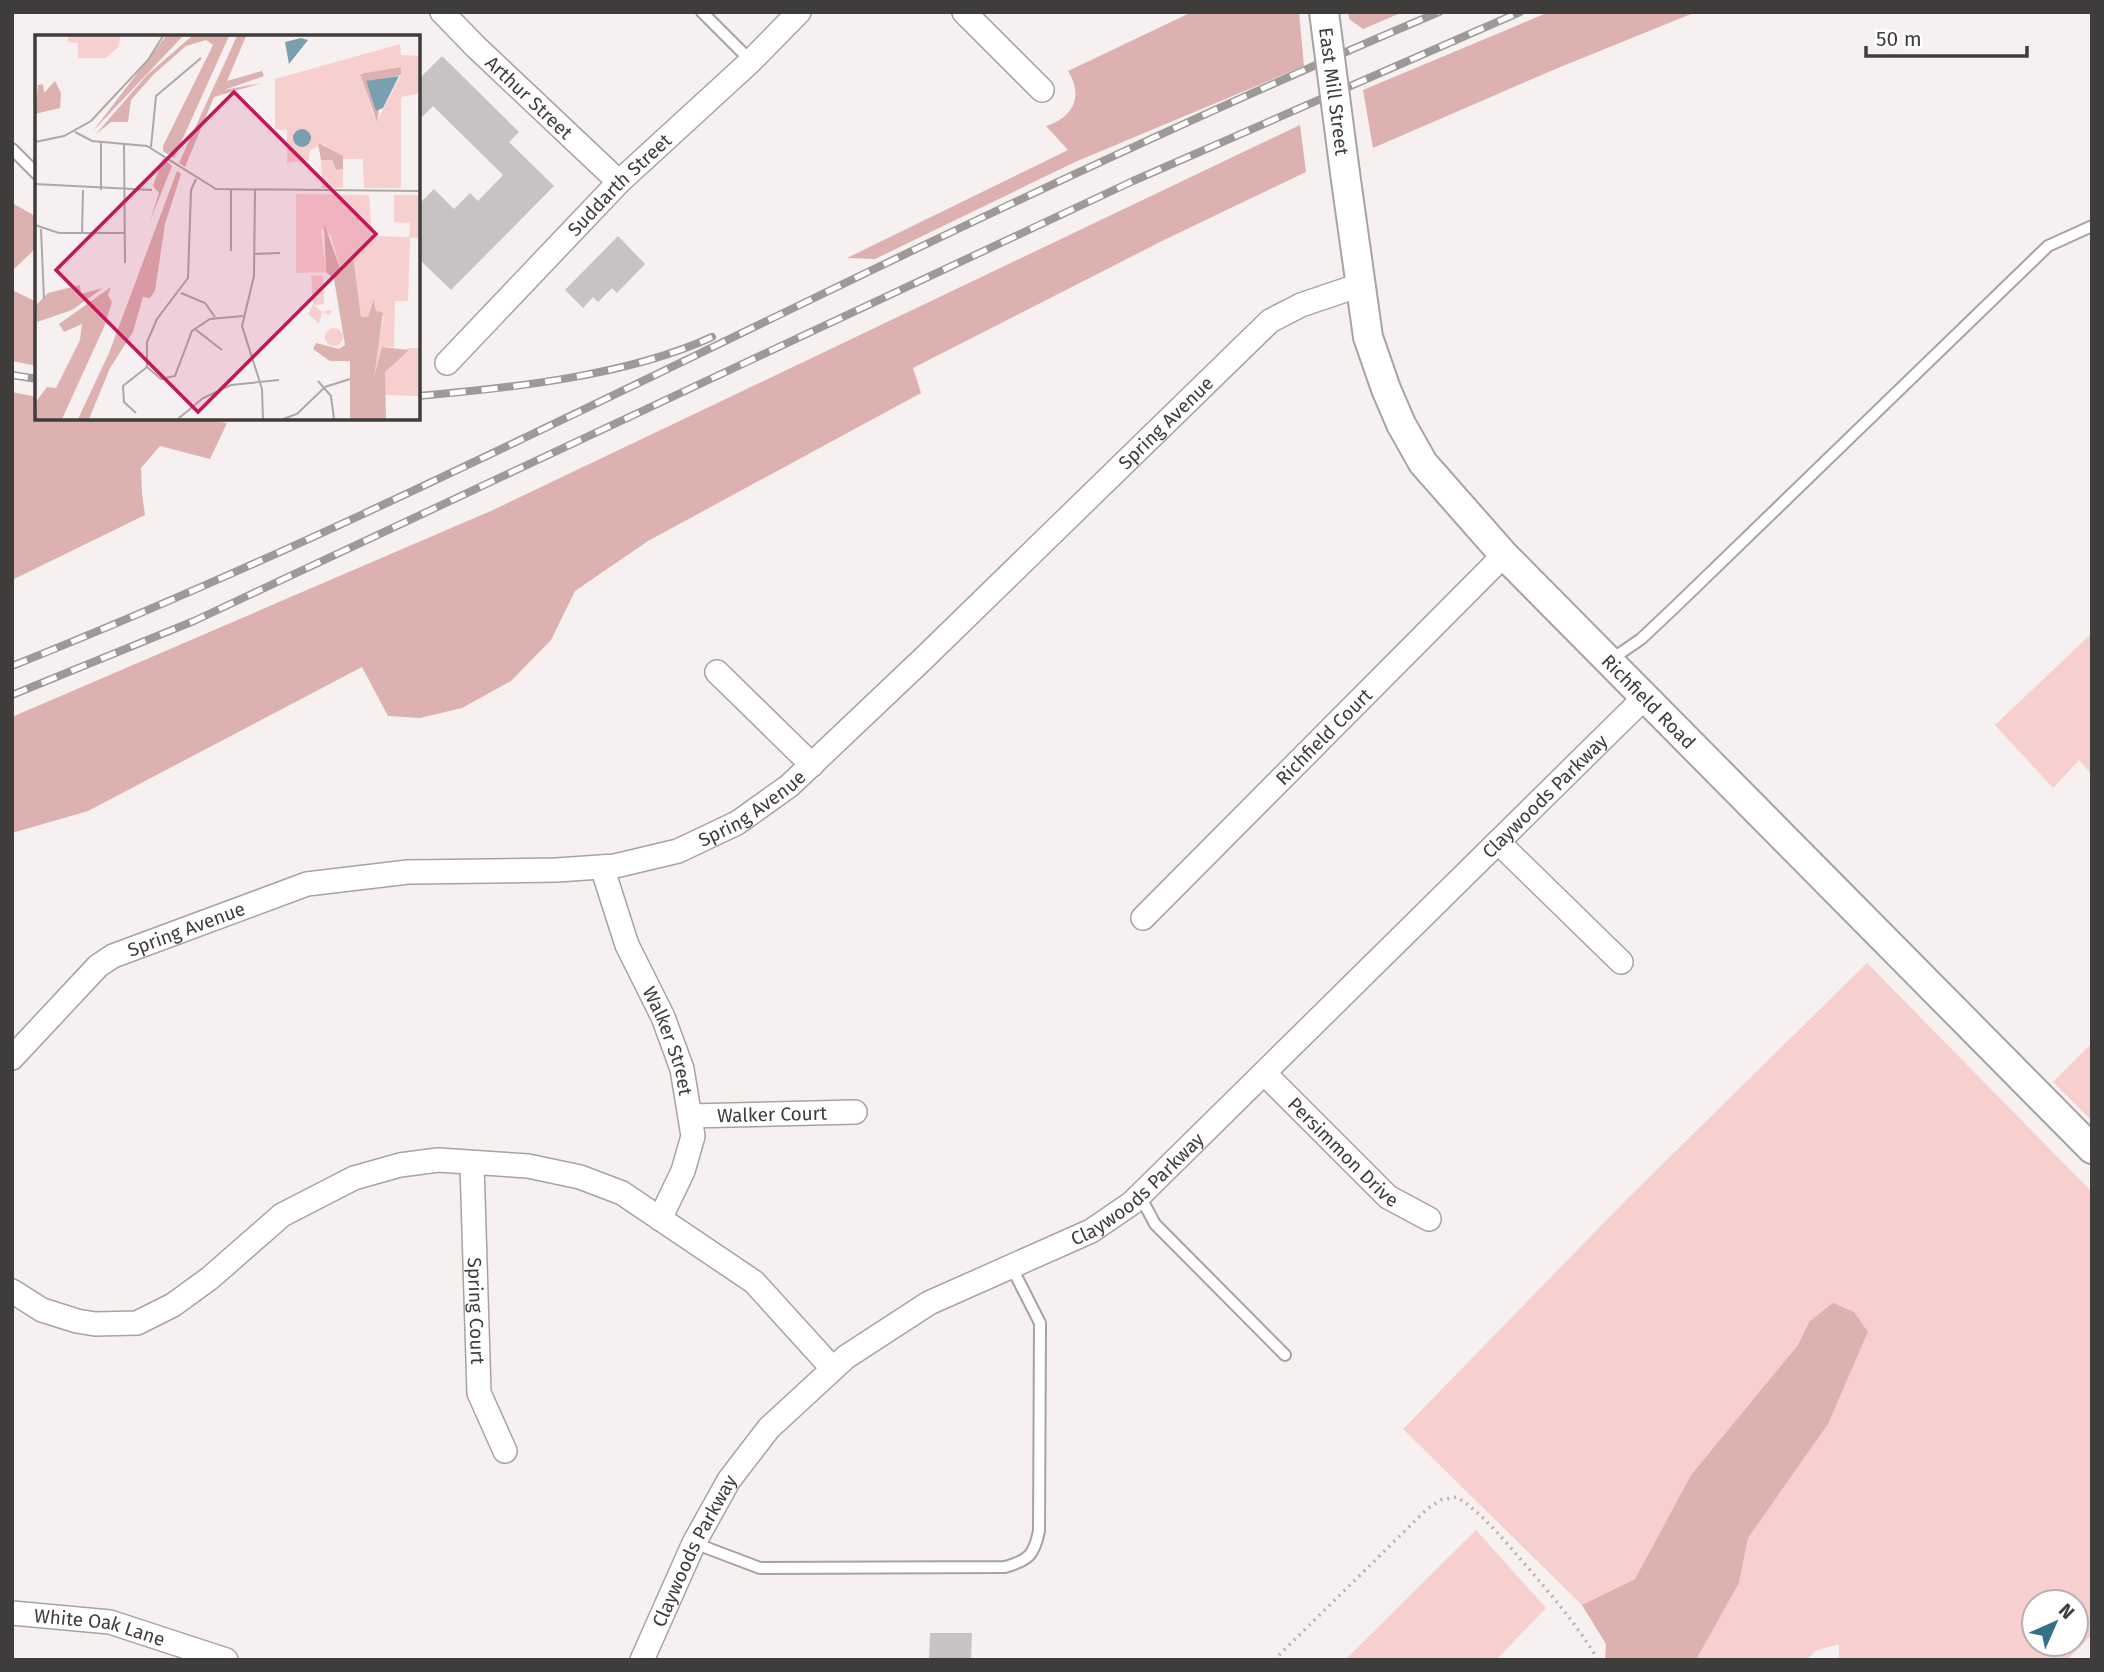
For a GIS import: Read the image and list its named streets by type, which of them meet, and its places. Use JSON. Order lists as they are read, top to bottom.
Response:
{
  "streets": {
    "street": [
      "East Mill Street",
      "Arthur Street",
      "Suddarth Street",
      "Spring Avenue",
      "Richfield Road",
      "Richfield Court",
      "Claywoods Parkway",
      "Walker Street",
      "Walker Court",
      "Persimmon Drive",
      "Spring Court",
      "White Oak Lane"
    ]
  },
  "crossings": [
    ["East Mill Street", "Richfield Road"],
    ["Arthur Street", "Suddarth Street"],
    ["Spring Avenue", "Richfield Road"],
    ["Spring Avenue", "Walker Street"],
    ["Richfield Road", "Richfield Court"],
    ["Richfield Road", "Claywoods Parkway"],
    ["Claywoods Parkway", "Persimmon Drive"],
    ["Walker Street", "Walker Court"]
  ],
  "scale_bar": "50 m",
  "north": "top right"
}
